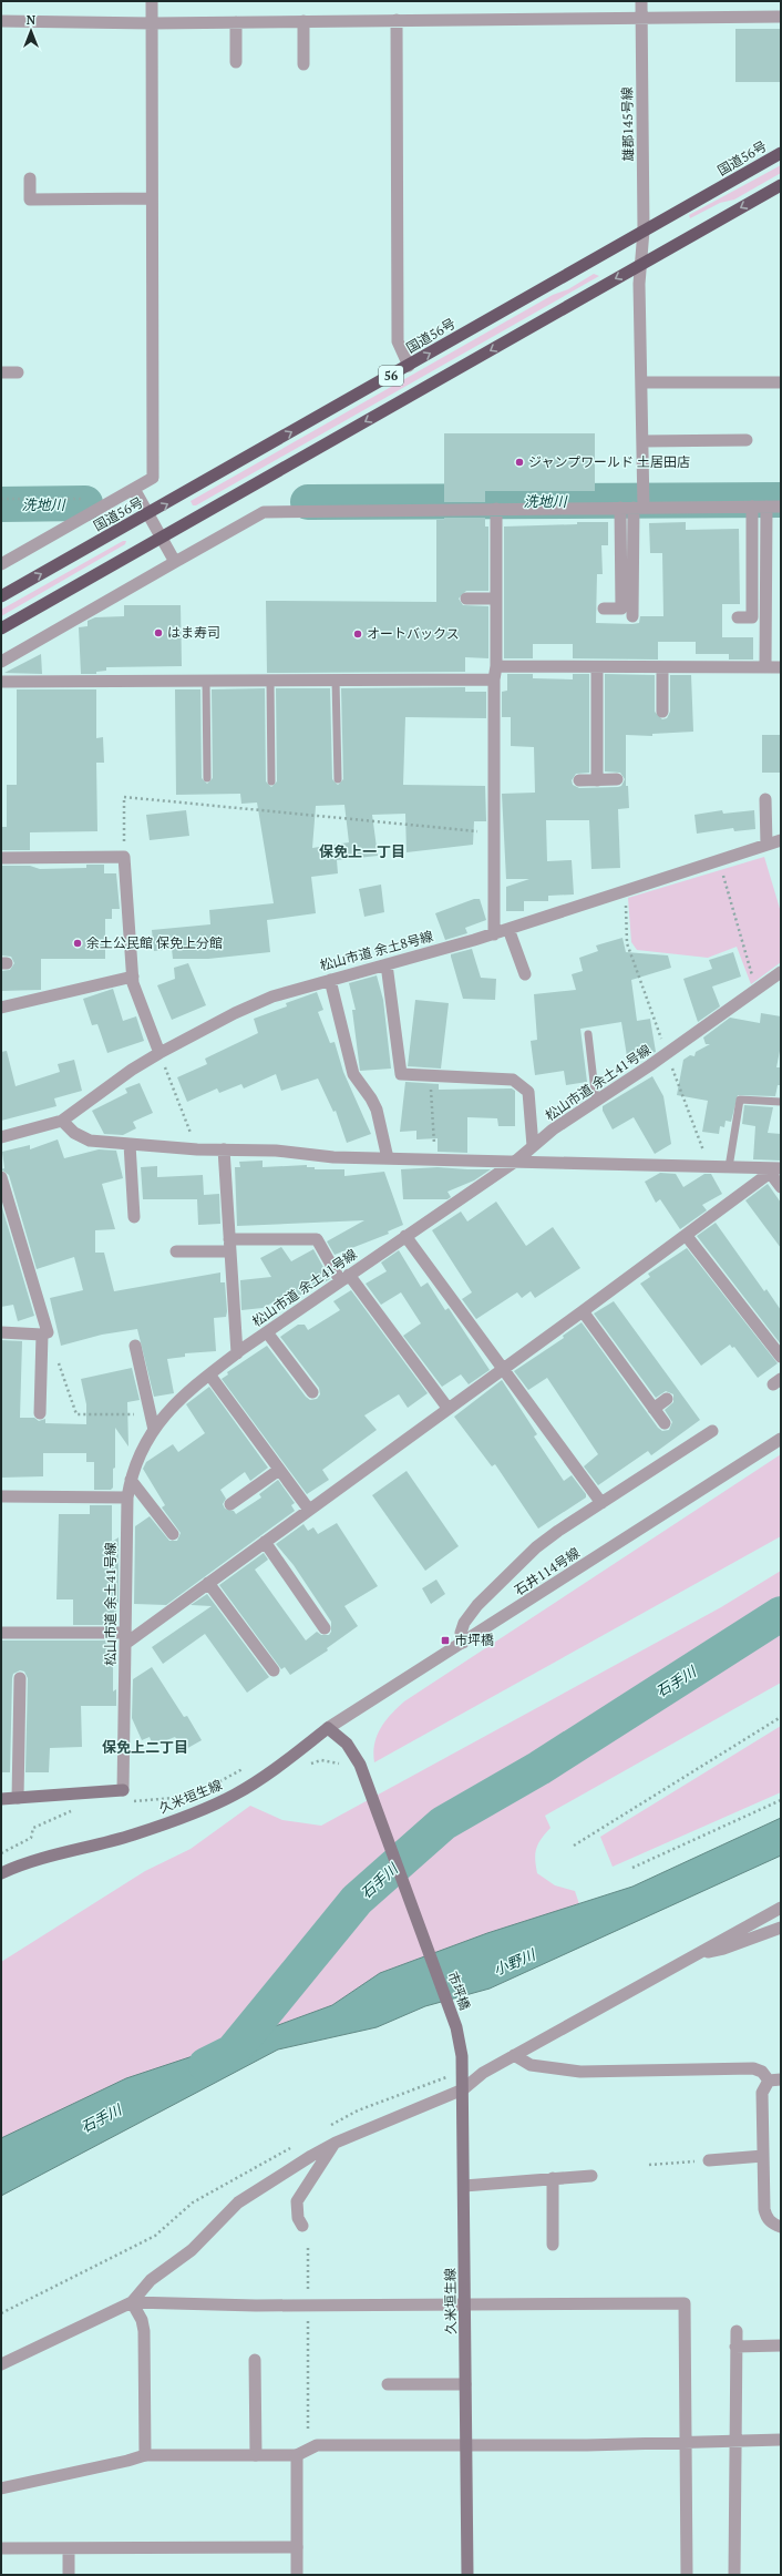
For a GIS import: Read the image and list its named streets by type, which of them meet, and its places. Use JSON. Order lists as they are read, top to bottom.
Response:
{
  "streets": {
    "highway": ["国道56号", "56"],
    "main road": ["久米垣生線", "市坪橋"],
    "street": [
      "雄郡145号線",
      "松山市道 余土8号線",
      "松山市道 余土41号線",
      "石井114号線"
    ]
  },
  "crossings": [
    ["雄郡145号線", "国道56号"],
    ["雄郡145号線", "56"],
    ["石井114号線", "久米垣生線"],
    ["石井114号線", "市坪橋"],
    ["久米垣生線", "市坪橋"]
  ],
  "districts": ["保免上一丁目", "保免上二丁目"],
  "water": ["洗地川", "石手川", "小野川"],
  "places": {
    "other": [
      "ジャンプワールド 土居田店",
      "はま寿司",
      "オートバックス",
      "余土公民館 保免上分館"
    ],
    "transit": ["市坪橋"]
  },
  "north": "top"
}
